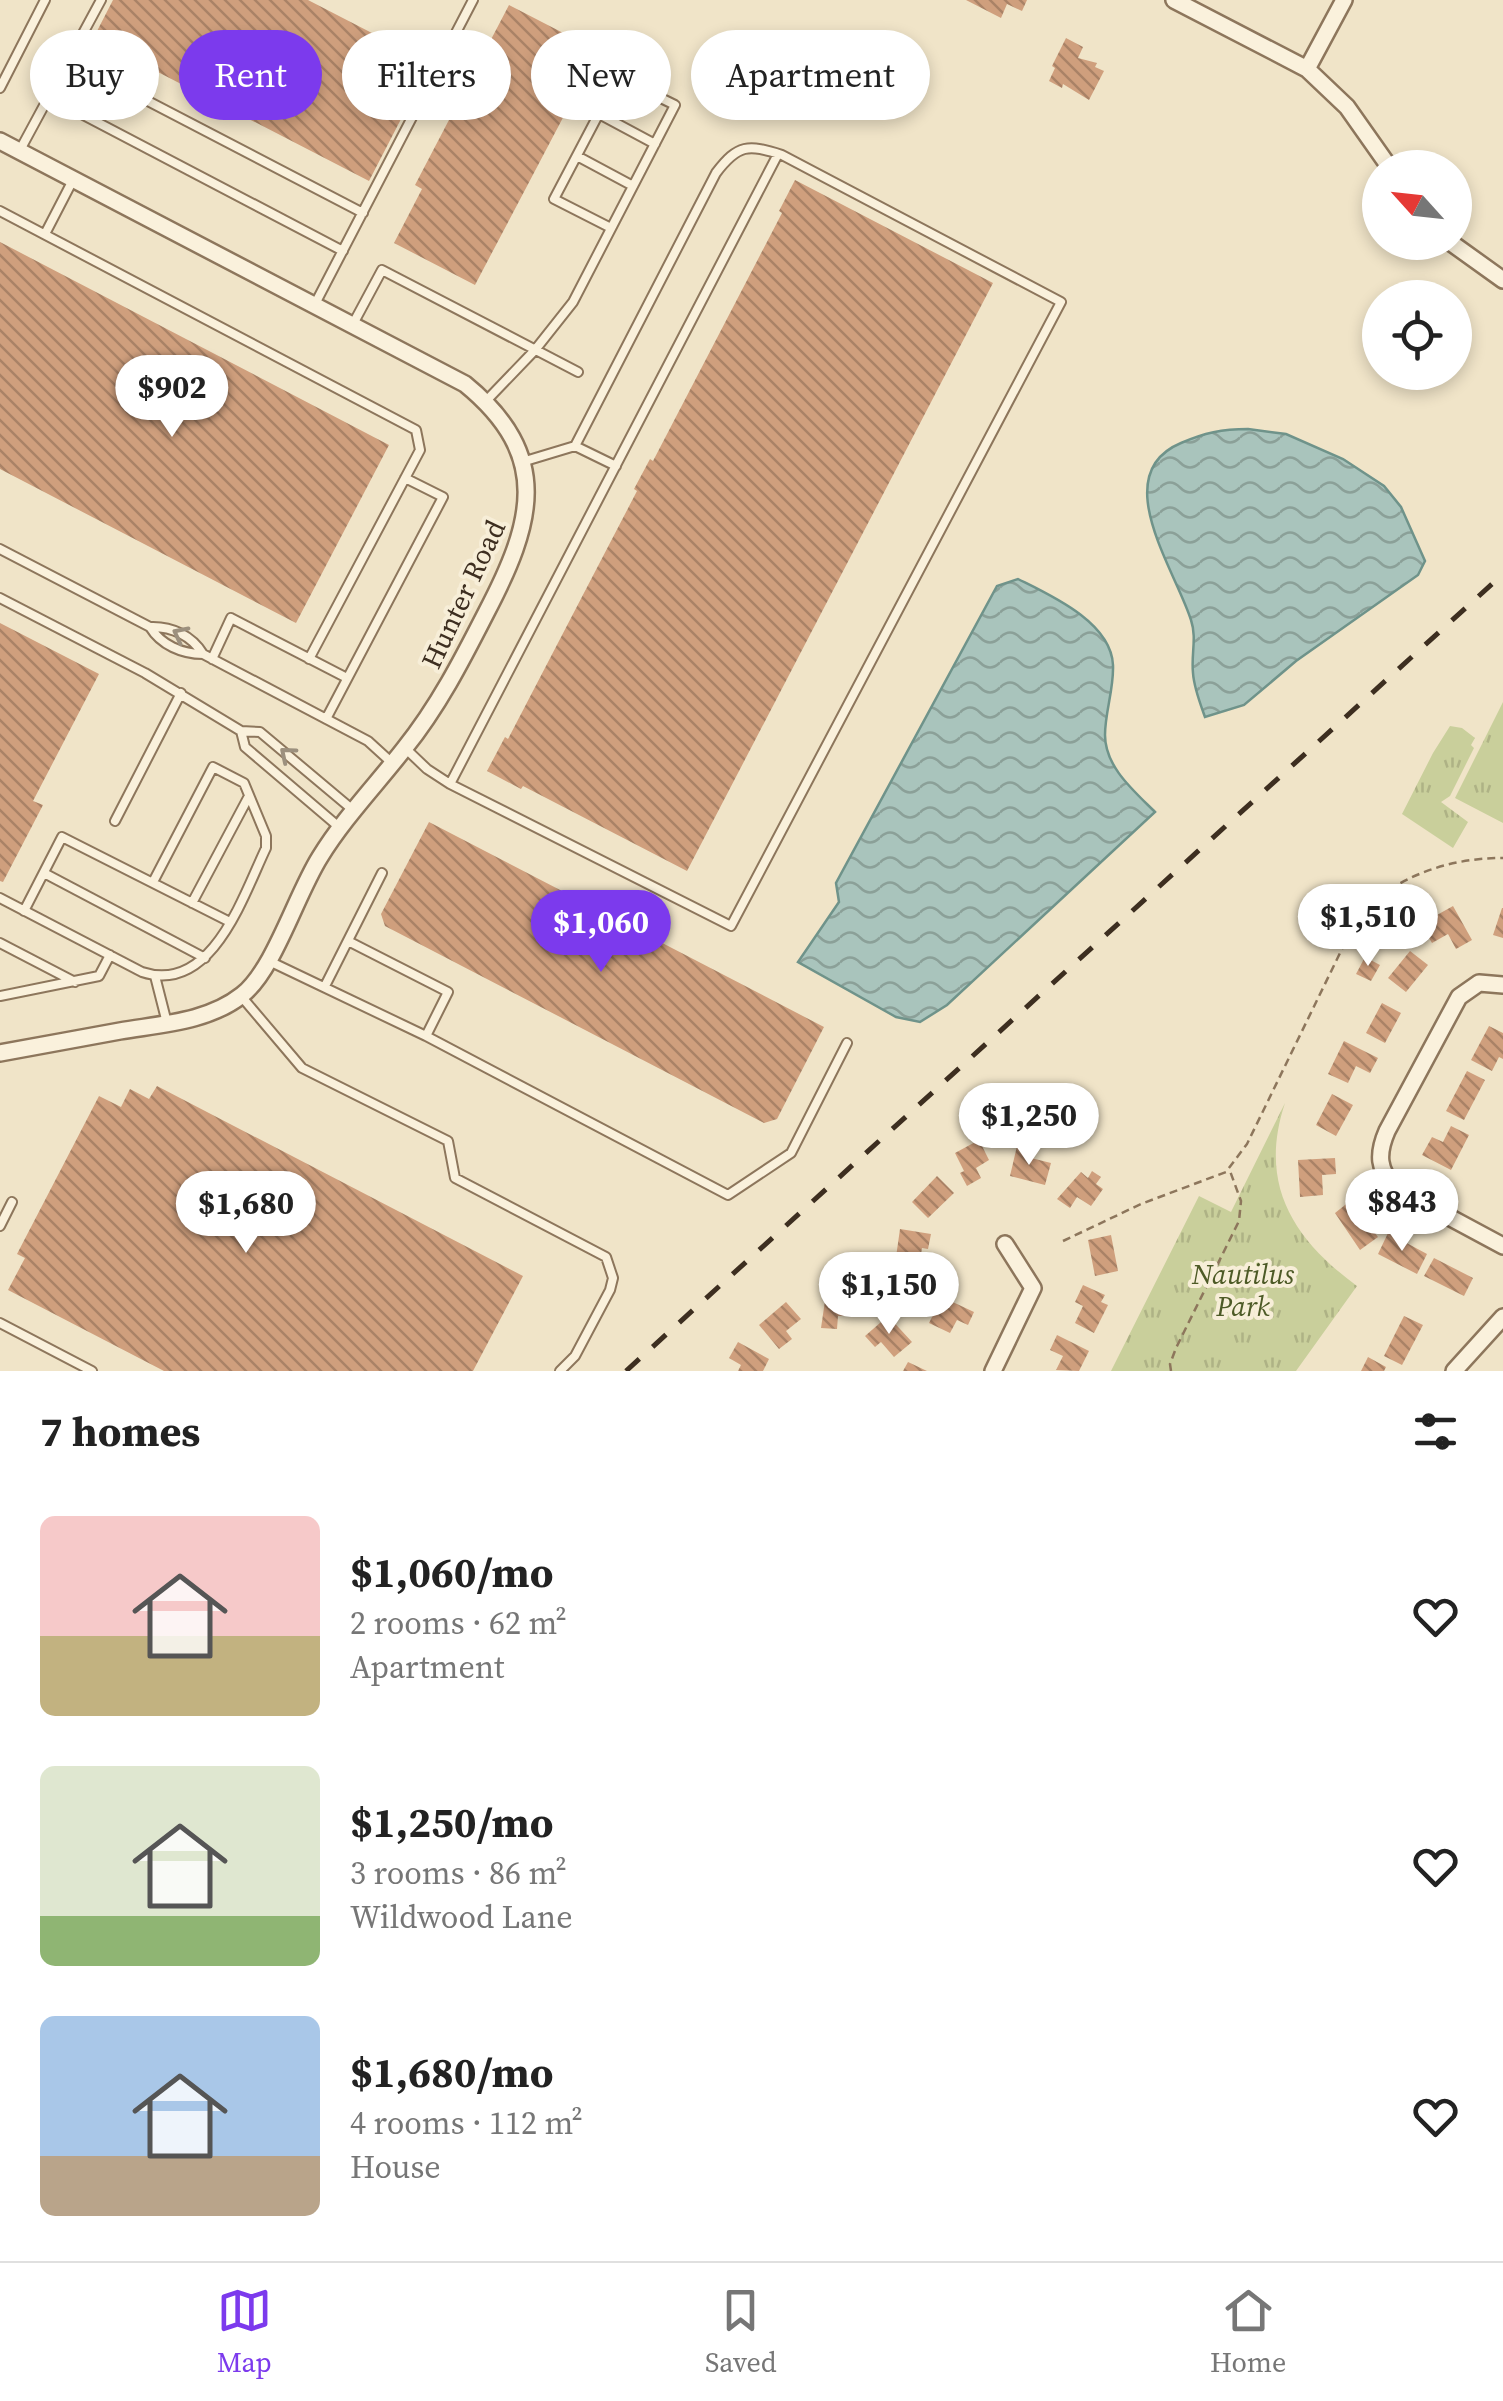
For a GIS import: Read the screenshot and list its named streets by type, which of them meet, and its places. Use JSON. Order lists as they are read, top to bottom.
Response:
{
  "streets": {
    "street": ["Hunter Road"]
  },
  "parks": ["Nautilus Park"],
  "north": "top left",
  "page": {
    "chip": [
      "Buy",
      "Rent",
      "Filters",
      "New",
      "Apartment"
    ],
    "price": [
      "$902",
      "$1,510",
      "$1,060",
      "$1,250",
      "$843",
      "$1,680",
      "$1,150"
    ],
    "heading": "7 homes",
    "list": [
      {
        "name": "$1,060/mo",
        "note": "2 rooms · 62 m² · Apartment"
      },
      {
        "name": "$1,250/mo",
        "note": "3 rooms · 86 m² · Wildwood Lane"
      },
      {
        "name": "$1,680/mo",
        "note": "4 rooms · 112 m² · House"
      }
    ],
    "tabs": ["Map", "Saved", "Home"]
  }
}
